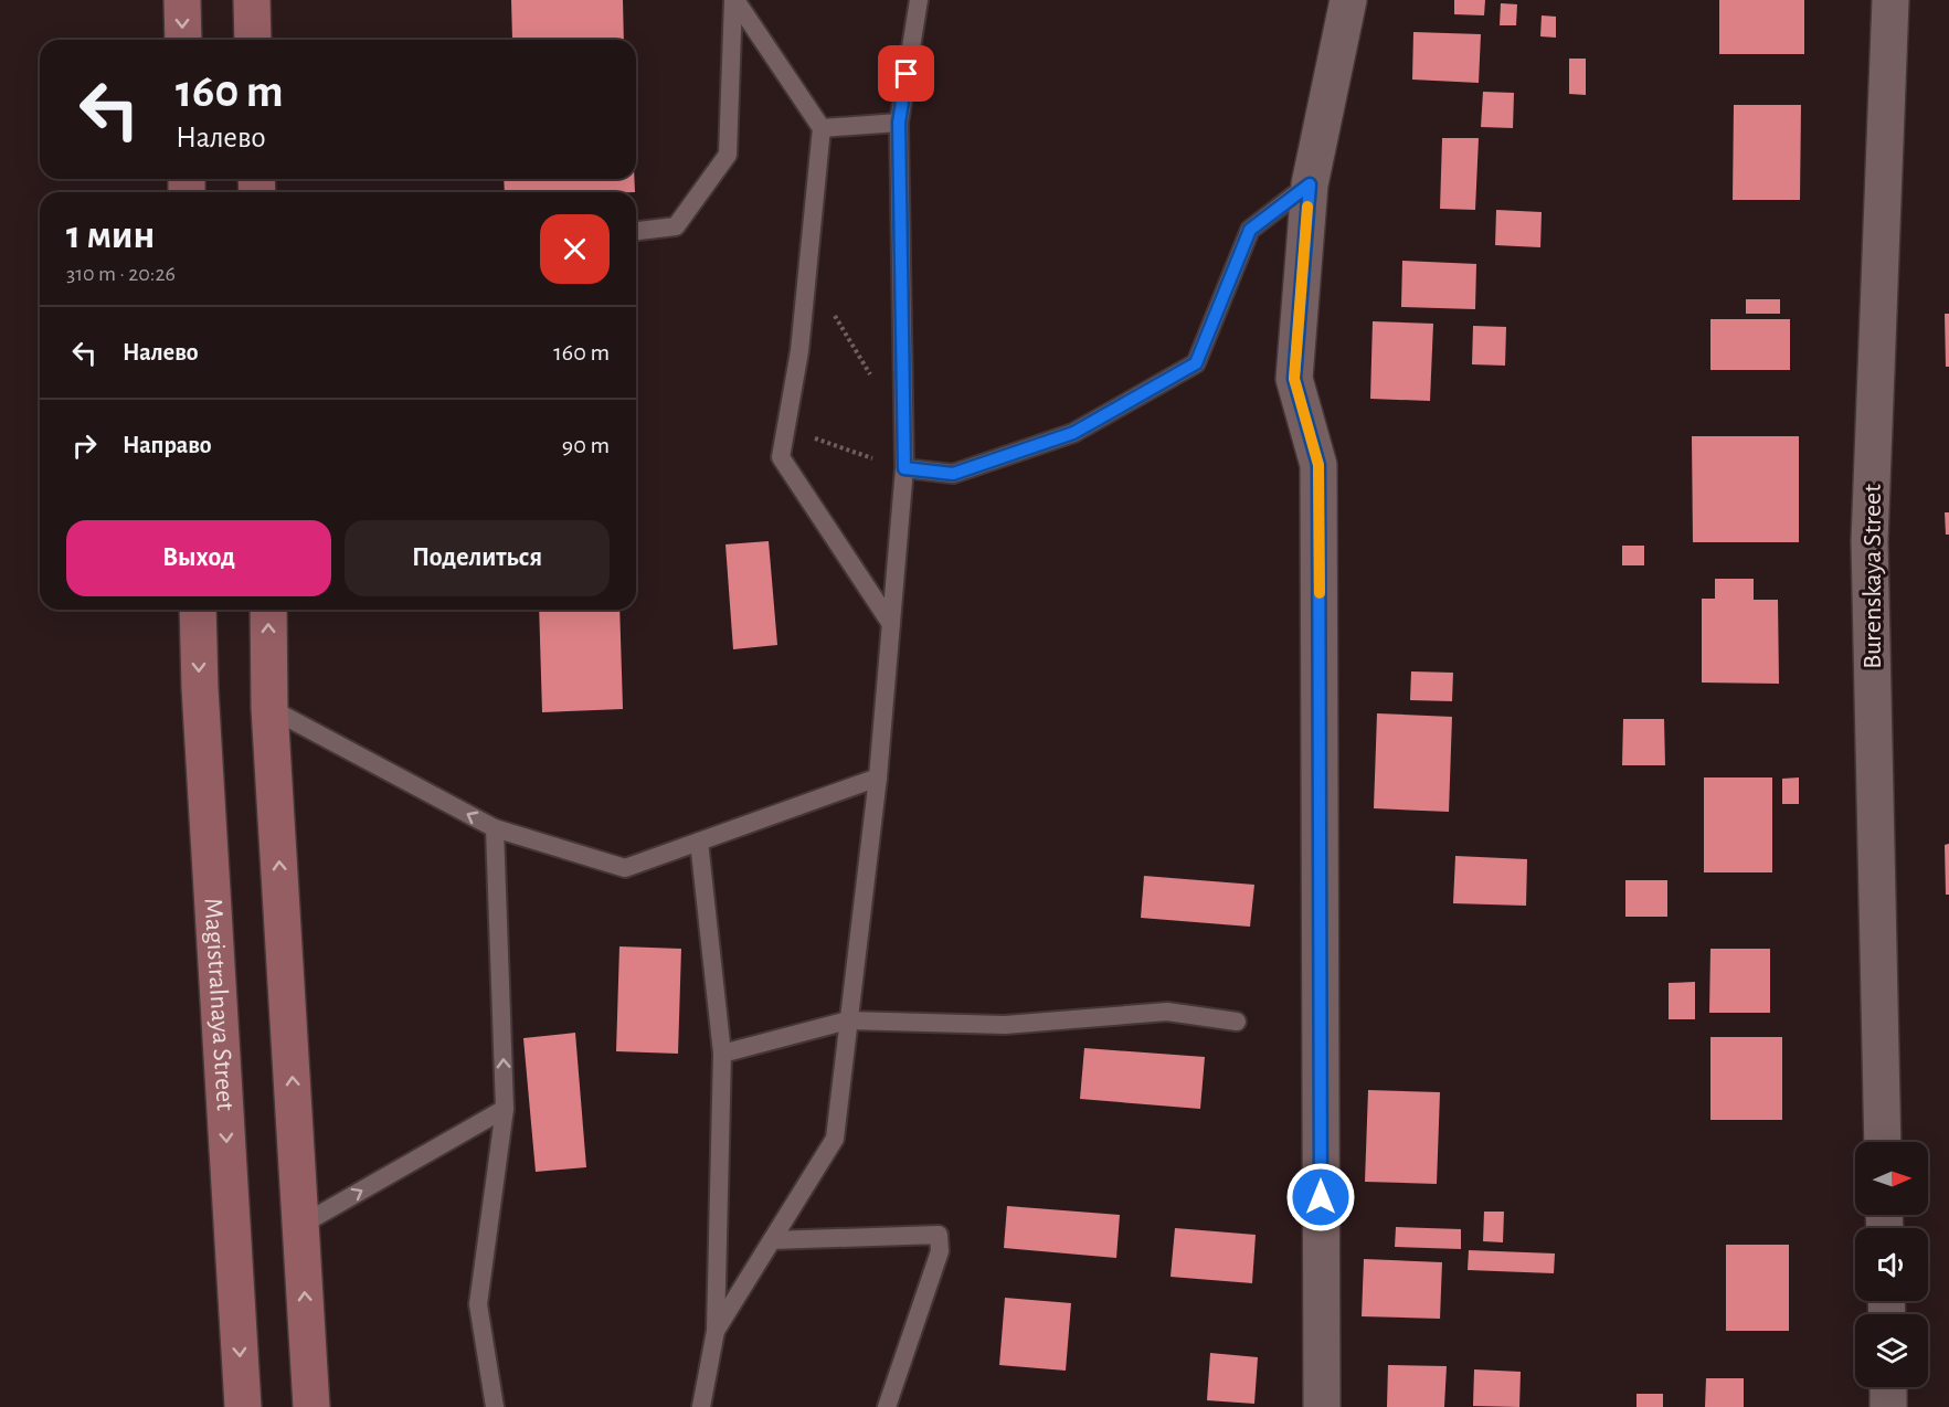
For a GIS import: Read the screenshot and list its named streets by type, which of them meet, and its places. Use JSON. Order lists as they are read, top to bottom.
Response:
{
  "streets": {
    "main road": ["Magistralnaya Street"],
    "street": ["Burenskaya Street"]
  },
  "north": "right",
  "page": {
    "turn": ["160 m", "Налево"],
    "heading": ["1 мин", "310 m · 20:26"],
    "list": [
      {
        "name": "Налево",
        "value": "160 m"
      },
      {
        "name": "Направо",
        "value": "90 m"
      }
    ],
    "buttons": ["Выход", "Поделиться"]
  }
}
